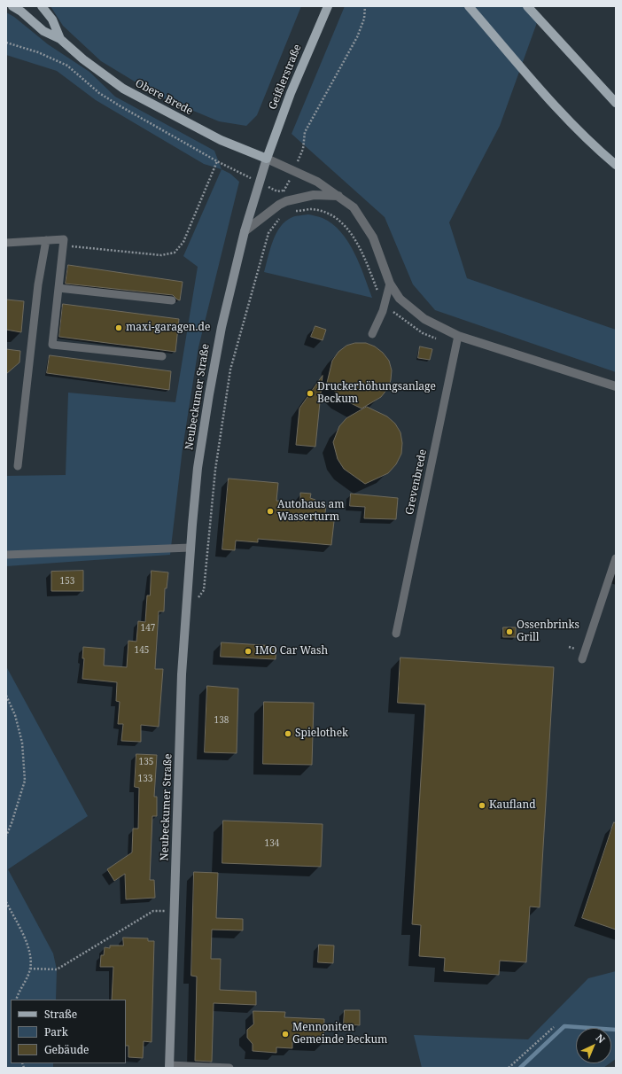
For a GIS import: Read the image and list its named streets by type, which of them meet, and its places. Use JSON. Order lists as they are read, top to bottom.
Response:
{
  "streets": {
    "main road": ["Geißlerstraße", "Obere Brede", "Neubeckumer Straße"],
    "lane": ["Grevenbrede"]
  },
  "crossings": [
    ["Geißlerstraße", "Obere Brede"],
    ["Geißlerstraße", "Neubeckumer Straße"],
    ["Obere Brede", "Neubeckumer Straße"]
  ],
  "places": [
    "maxi-garagen.de",
    "Druckerhöhungsanlage Beckum",
    "Autohaus am Wasserturm",
    "Ossenbrinks Grill",
    "IMO Car Wash",
    "Spielothek",
    "Kaufland",
    "Mennoniten Gemeinde Beckum"
  ],
  "house_numbers": [
    "153",
    "147",
    "145",
    "138",
    "135",
    "133",
    "134"
  ],
  "legend": ["Straße", "Park", "Gebäude"],
  "north": "top right"
}
